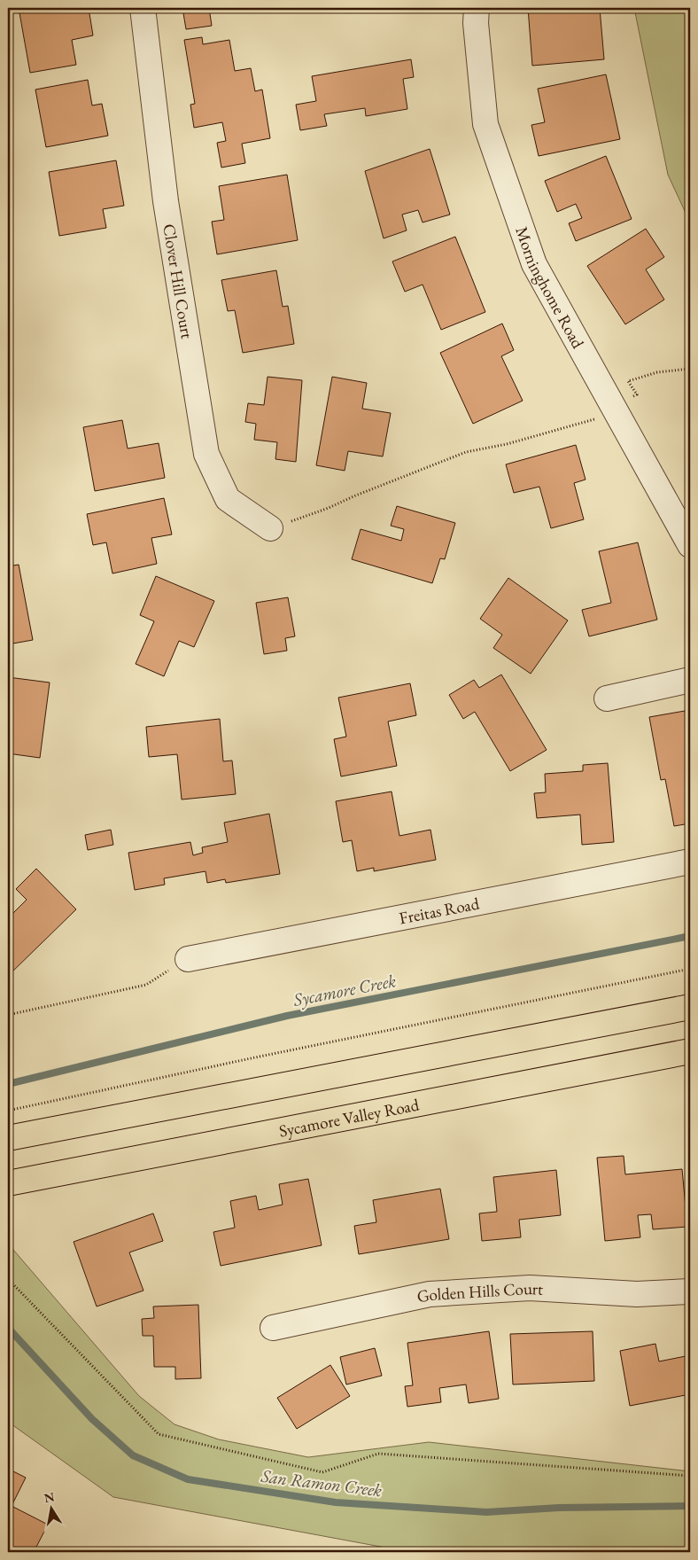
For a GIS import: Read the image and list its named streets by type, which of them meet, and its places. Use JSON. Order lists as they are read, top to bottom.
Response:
{
  "streets": {
    "main road": ["Sycamore Valley Road"],
    "street": [
      "Clover Hill Court",
      "Morninghome Road",
      "Freitas Road",
      "Golden Hills Court"
    ]
  },
  "water": ["Sycamore Creek", "San Ramon Creek"],
  "north": "top"
}
